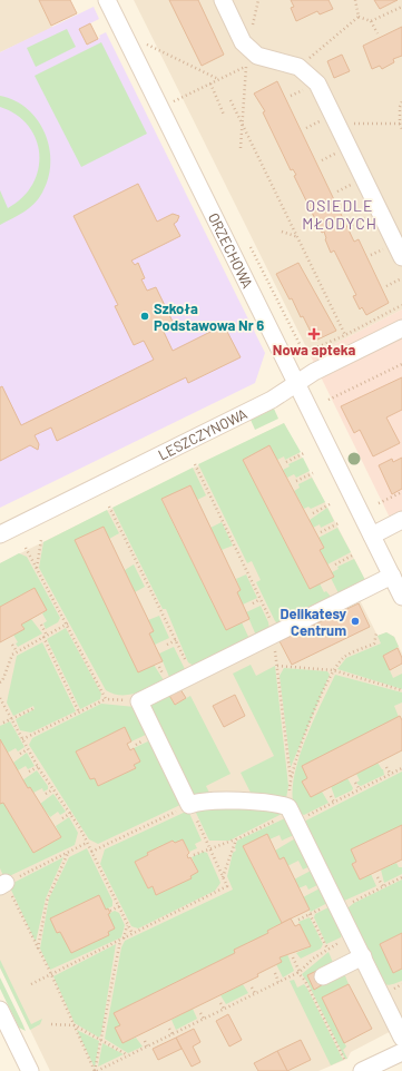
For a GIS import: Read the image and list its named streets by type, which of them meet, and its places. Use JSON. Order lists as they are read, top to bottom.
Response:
{
  "streets": {
    "street": ["ORZECHOWA", "LESZCZYNOWA"]
  },
  "crossings": [
    ["ORZECHOWA", "LESZCZYNOWA"]
  ],
  "districts": ["OSIEDLE MŁODYCH"],
  "places": {
    "other": ["Szkoła Podstawowa Nr 6", "Delikatesy Centrum"],
    "health": ["Nowa apteka"]
  }
}
